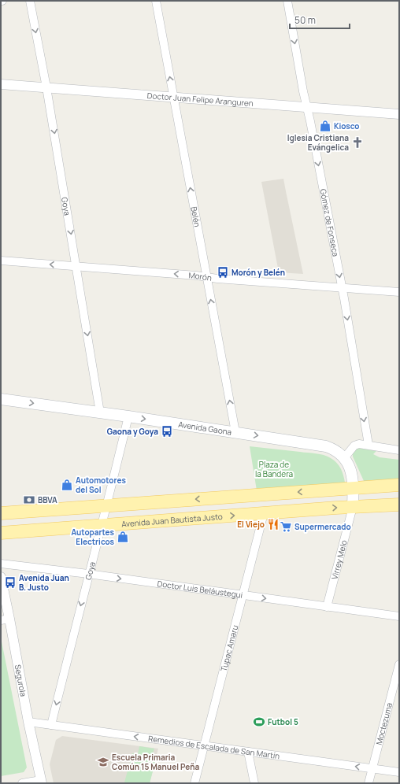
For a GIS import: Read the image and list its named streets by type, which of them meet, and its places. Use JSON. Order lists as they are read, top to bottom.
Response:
{
  "streets": {
    "main road": ["Avenida Gaona", "Avenida Juan Bautista Justo", "Virrey Melo"],
    "street": [
      "Doctor Juan Felipe Aranguren",
      "Goya",
      "Belén",
      "Gómez de Fonseca",
      "Morón",
      "Doctor Luis Beláustegui",
      "Tupac Amaru",
      "Segurola",
      "Moctezuma",
      "Remedios de Escalada de San Martín"
    ]
  },
  "crossings": [
    ["Doctor Juan Felipe Aranguren", "Goya"],
    ["Doctor Juan Felipe Aranguren", "Belén"],
    ["Doctor Juan Felipe Aranguren", "Gómez de Fonseca"],
    ["Goya", "Morón"],
    ["Goya", "Avenida Gaona"],
    ["Goya", "Avenida Juan Bautista Justo"],
    ["Goya", "Doctor Luis Beláustegui"],
    ["Goya", "Remedios de Escalada de San Martín"],
    ["Belén", "Morón"],
    ["Belén", "Avenida Gaona"],
    ["Gómez de Fonseca", "Morón"],
    ["Avenida Gaona", "Virrey Melo"],
    ["Avenida Juan Bautista Justo", "Virrey Melo"],
    ["Avenida Juan Bautista Justo", "Tupac Amaru"],
    ["Virrey Melo", "Doctor Luis Beláustegui"],
    ["Doctor Luis Beláustegui", "Tupac Amaru"],
    ["Tupac Amaru", "Remedios de Escalada de San Martín"],
    ["Segurola", "Remedios de Escalada de San Martín"],
    ["Moctezuma", "Remedios de Escalada de San Martín"]
  ],
  "one_way": [
    "Goya",
    "Belén",
    "Gómez de Fonseca",
    "Morón",
    "Doctor Luis Beláustegui",
    "Remedios de Escalada de San Martín"
  ],
  "parks": ["Plaza de la Bandera"],
  "places": {
    "shop": ["Kiosco", "Automotores del Sol", "Autopartes Electricos"],
    "church": ["Iglesia Cristiana Evángelica"],
    "bus stop": ["Morón y Belén", "Gaona y Goya", "Avenida Juan B. Justo"],
    "bank": ["BBVA"],
    "restaurant": ["El Viejo"],
    "supermarket": ["Supermercado"],
    "sports": ["Futbol 5"],
    "school or university": ["Escuela Primaria Común 15 Manuel Peña"]
  },
  "scale_bar": "50 m"
}
